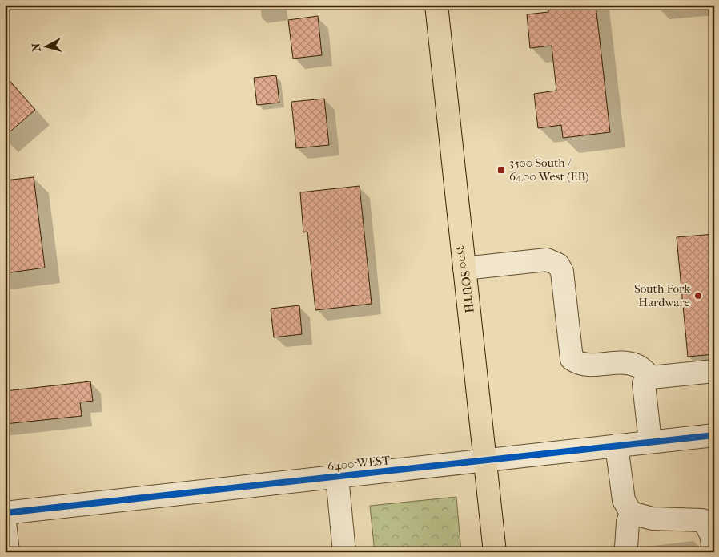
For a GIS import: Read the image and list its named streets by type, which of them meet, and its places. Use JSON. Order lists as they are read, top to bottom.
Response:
{
  "streets": {
    "main road": ["3500 SOUTH"],
    "street": ["6400 WEST"]
  },
  "crossings": [
    ["3500 SOUTH", "6400 WEST"]
  ],
  "places": {
    "transit": ["3500 South / 6400 West (EB)"],
    "other": ["South Fork Hardware"]
  },
  "north": "left"
}
